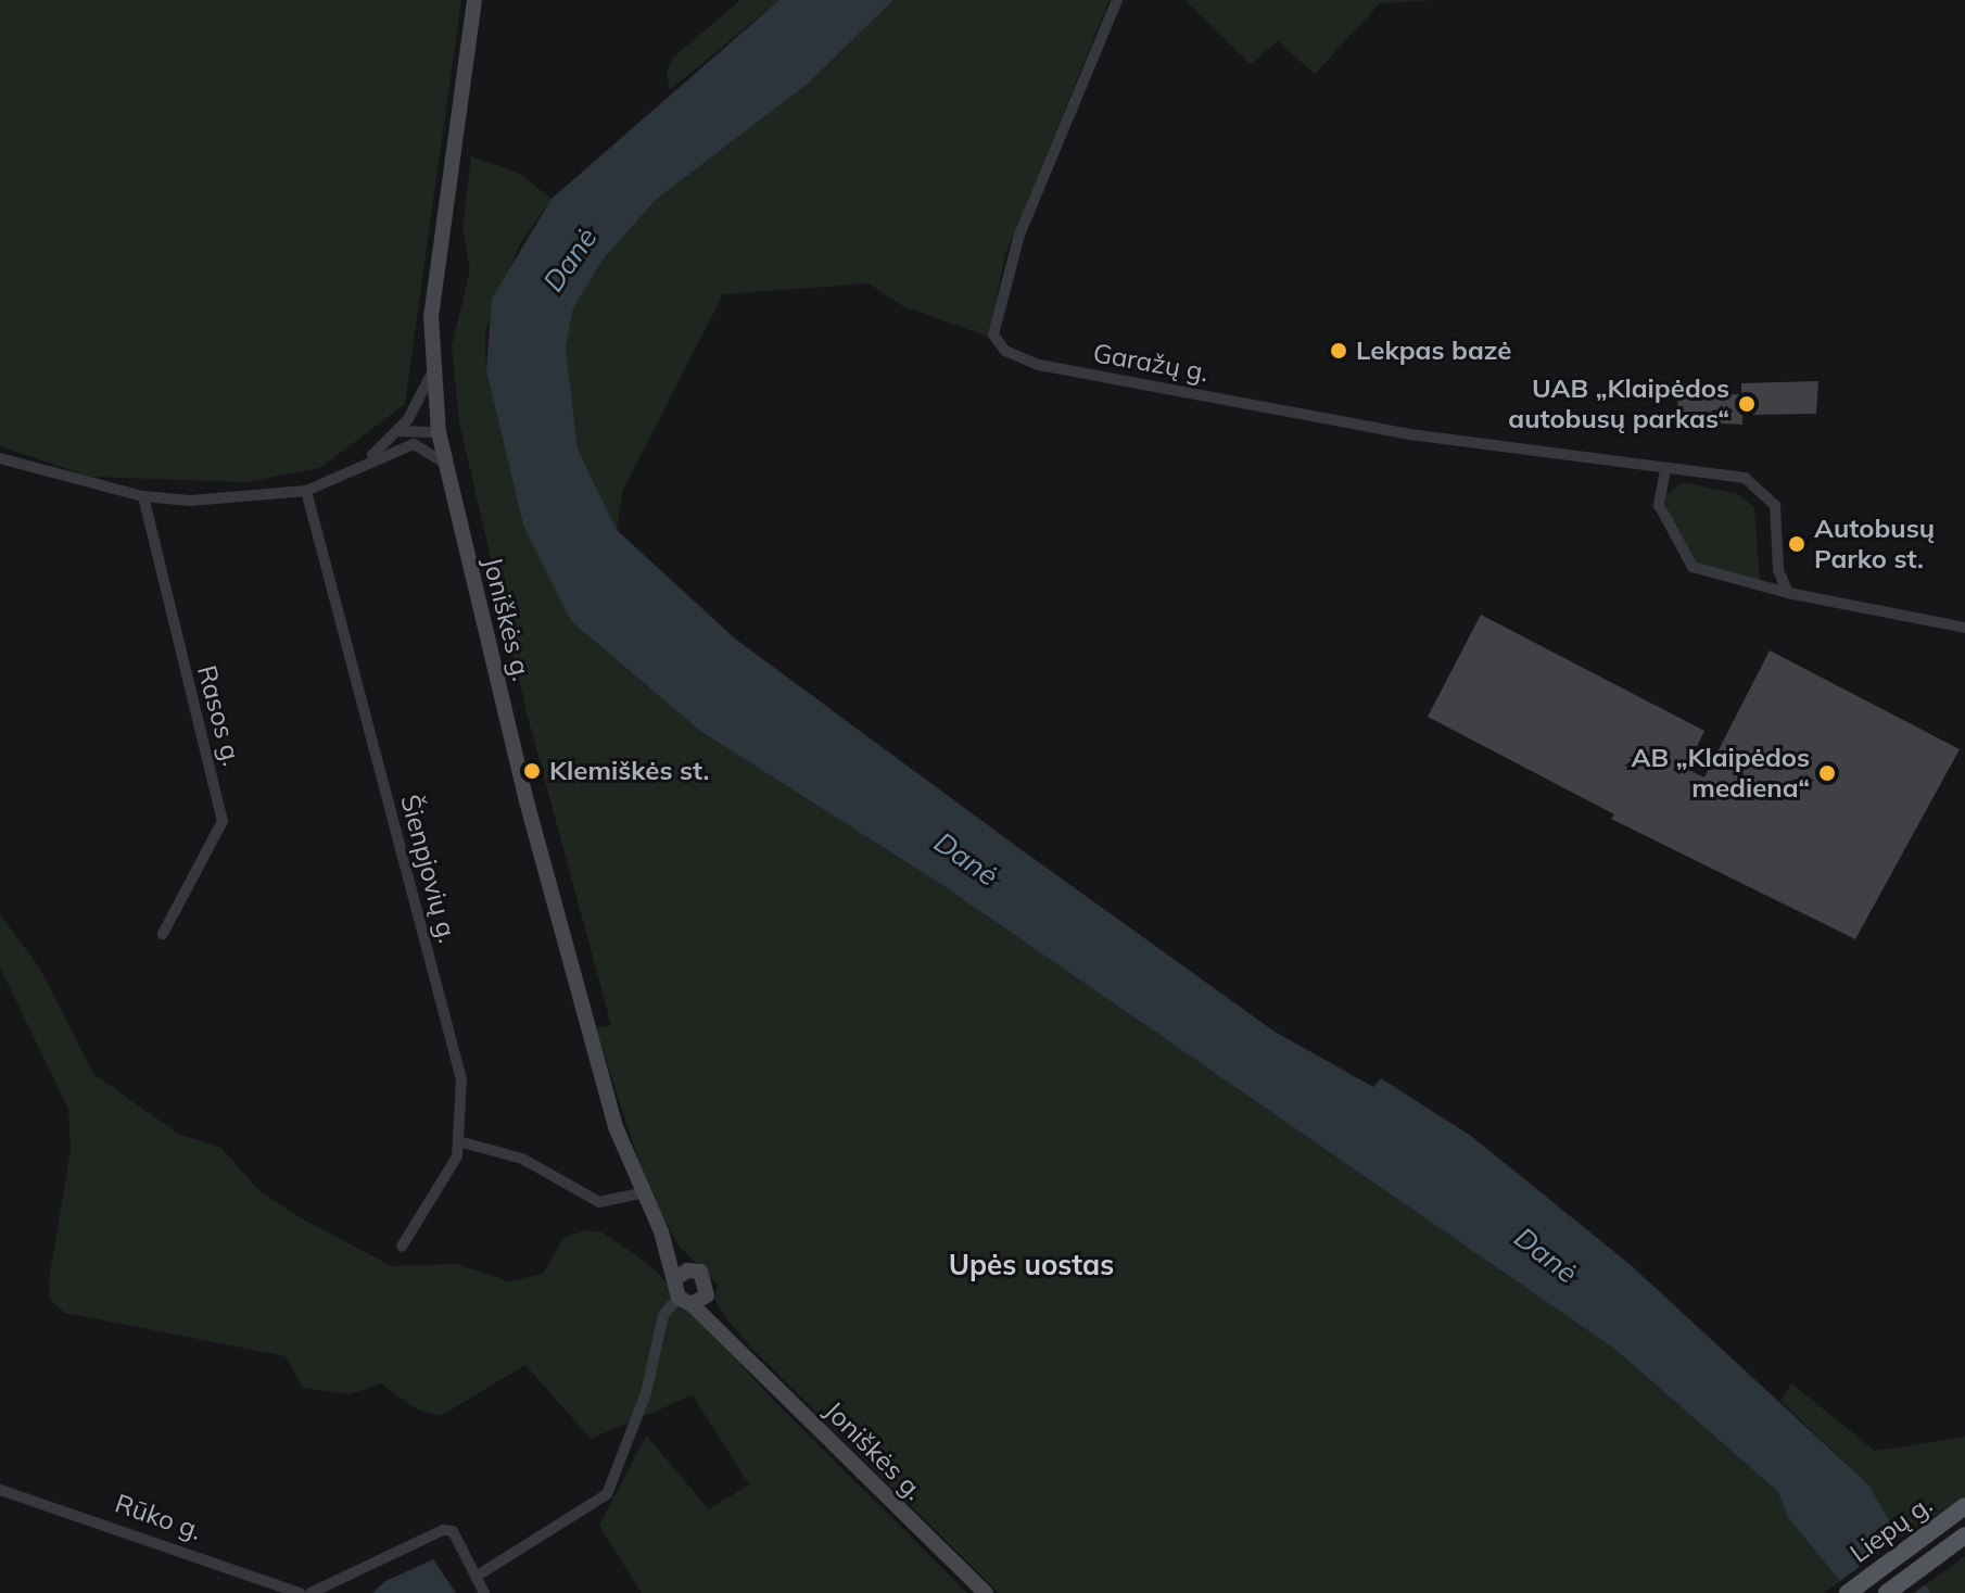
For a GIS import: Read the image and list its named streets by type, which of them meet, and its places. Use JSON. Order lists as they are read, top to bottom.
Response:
{
  "streets": {
    "main road": ["Joniškės g.", "Liepų g."],
    "street": [
      "Garažų g.",
      "Rasos g.",
      "Šienpjovių g.",
      "Rūko g."
    ]
  },
  "districts": ["Upės uostas"],
  "water": ["Danė"],
  "places": [
    "Lekpas bazė",
    "UAB „Klaipėdos autobusų parkas“",
    "Autobusų Parko st.",
    "Klemiškės st.",
    "AB „Klaipėdos mediena“"
  ]
}
